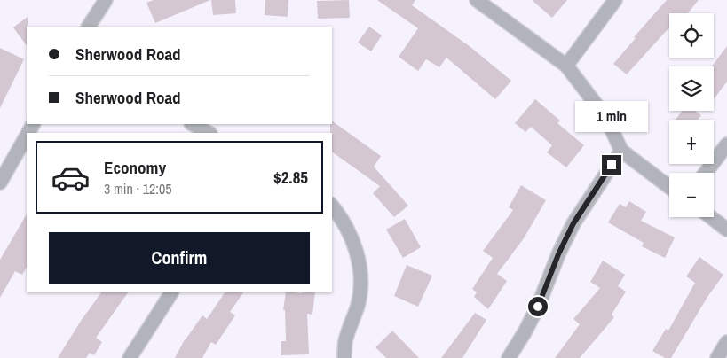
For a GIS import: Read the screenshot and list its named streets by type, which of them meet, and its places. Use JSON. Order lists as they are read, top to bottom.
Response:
{
  "page": {
    "map_buttons": ["+", "−"],
    "banner": ["Sherwood Road", "Sherwood Road"],
    "bubble": "1 min",
    "list": [
      {
        "name": "Economy",
        "note": "3 min · 12:05",
        "value": "$2.85"
      }
    ],
    "buttons": "Confirm"
  }
}
